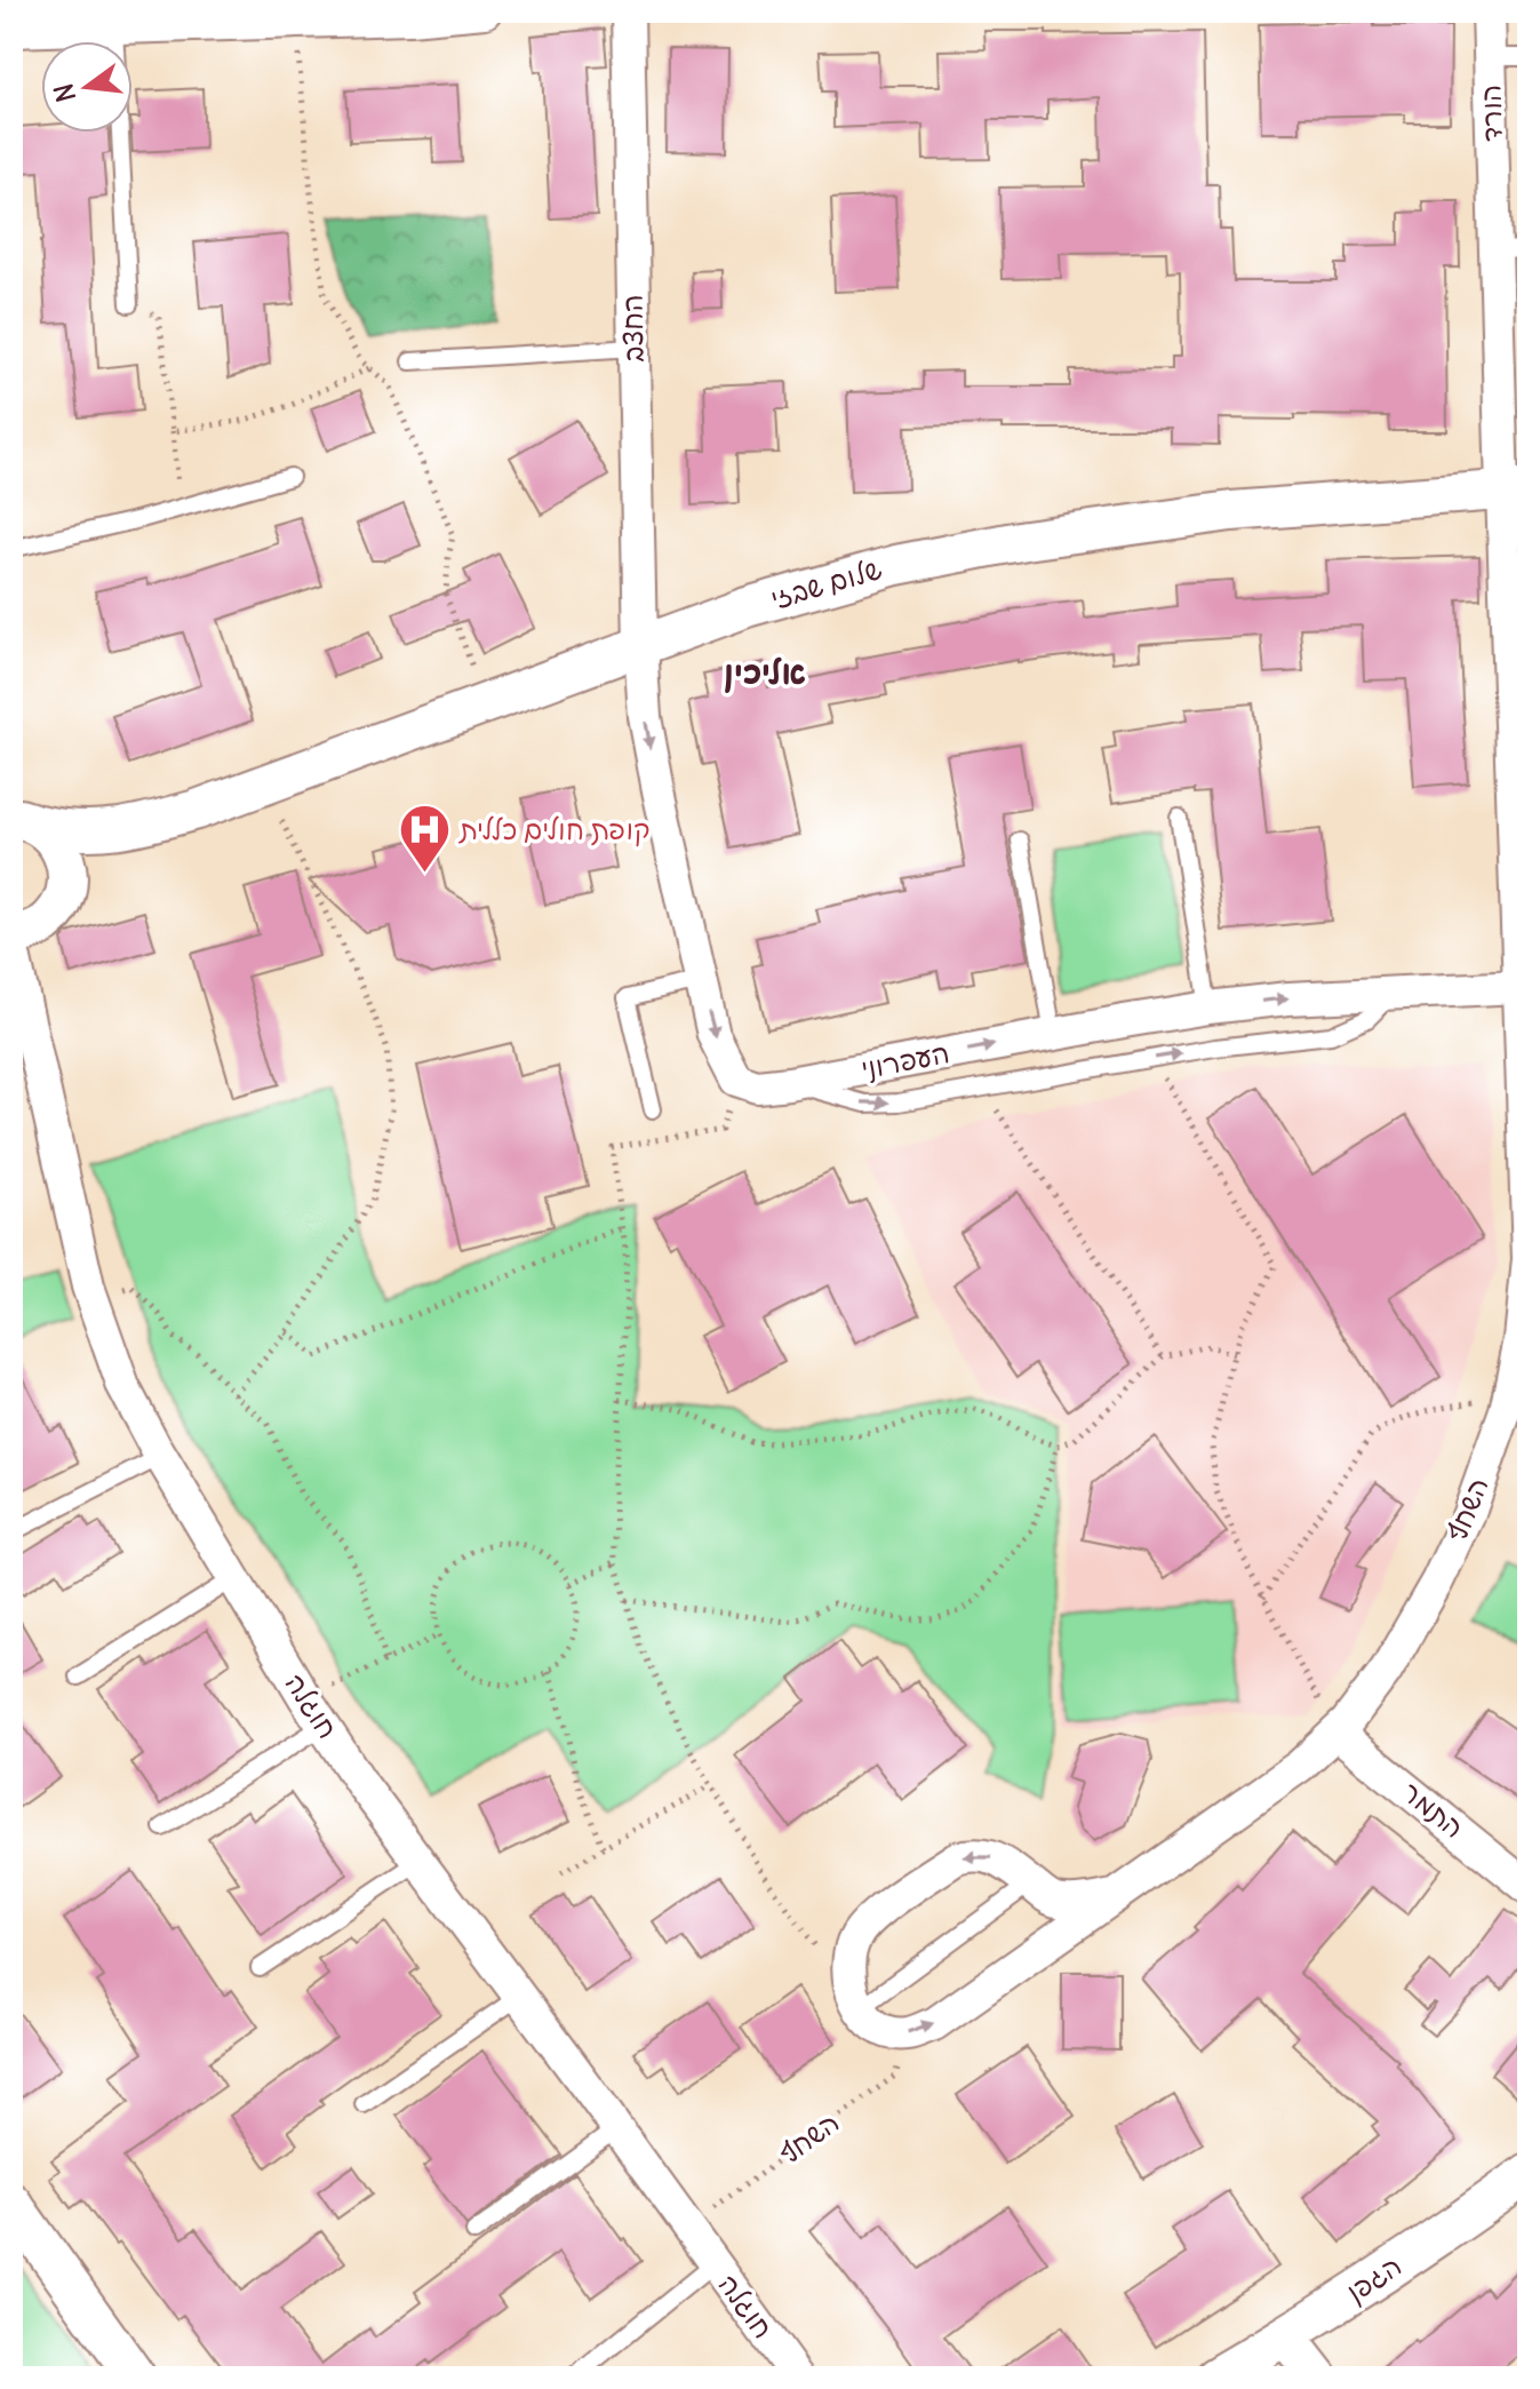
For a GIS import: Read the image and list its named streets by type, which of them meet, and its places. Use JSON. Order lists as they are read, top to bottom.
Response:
{
  "streets": {
    "street": [
      "הורד",
      "החצב",
      "שלום שבזי",
      "העפרוני",
      "השחף",
      "חוגלה",
      "התמר",
      "הגפן"
    ]
  },
  "crossings": [
    ["הורד", "שלום שבזי"],
    ["הורד", "השחף"],
    ["החצב", "שלום שבזי"],
    ["שלום שבזי", "השחף"],
    ["העפרוני", "השחף"],
    ["השחף", "חוגלה"],
    ["השחף", "התמר"]
  ],
  "one_way": ["העפרוני"],
  "districts": ["אליכין"],
  "places": {
    "hospital": ["קופת חולים כללית"]
  },
  "north": "left"
}
